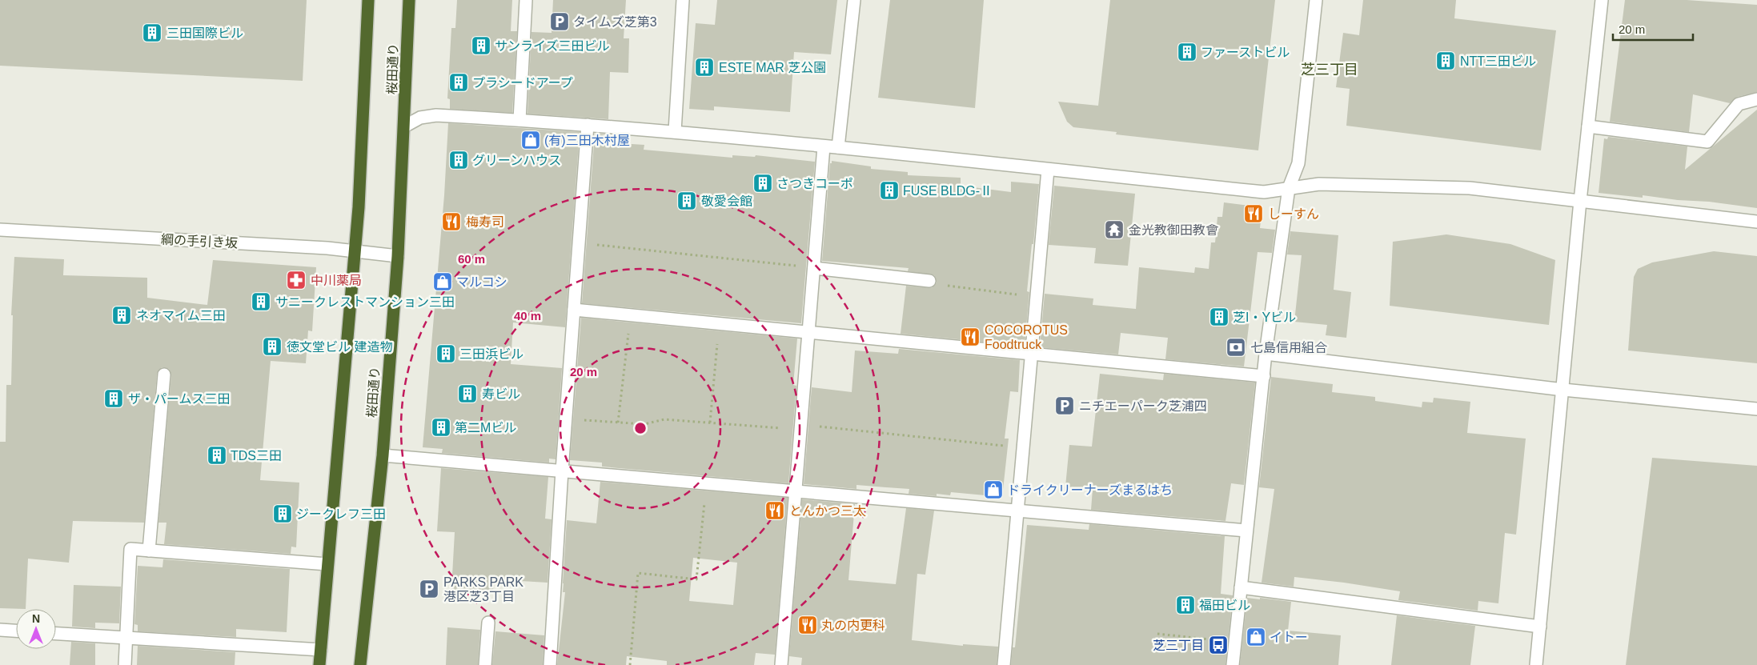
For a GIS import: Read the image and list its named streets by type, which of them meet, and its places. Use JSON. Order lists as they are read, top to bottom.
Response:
{
  "streets": {
    "highway": ["桜田通り"],
    "street": ["綱の手引き坂"]
  },
  "crossings": [
    ["桜田通り", "綱の手引き坂"]
  ],
  "districts": ["芝三丁目"],
  "places": {
    "parking": ["タイムズ芝第3", "ニチエーパーク芝浦四", "PARKS PARK 港区芝3丁目"],
    "building": [
      "三田国際ビル",
      "サンライズ三田ビル",
      "ファーストビル",
      "NTT三田ビル",
      "ESTE MAR 芝公園",
      "プラシードアープ",
      "グリーンハウス",
      "さつきコーポ",
      "FUSE BLDG-Ⅱ",
      "敬愛会館",
      "サニークレストマンション三田",
      "ネオマイム三田",
      "芝I・Yビル",
      "徳文堂ビル 建造物",
      "三田浜ビル",
      "寿ビル",
      "ザ・パームス三田",
      "第二Mビル",
      "TDS三田",
      "ジークレフ三田",
      "福田ビル"
    ],
    "shop": [
      "(有)三田木村屋",
      "マルコシ",
      "ドライクリーナーズまるはち",
      "イトー"
    ],
    "restaurant": [
      "しーすん",
      "梅寿司",
      "COCOROTUS Foodtruck",
      "とんかつ三太",
      "丸の内更科"
    ],
    "temple": ["金光教御田教會"],
    "pharmacy": ["中川薬局"],
    "bank": ["七島信用組合"],
    "bus stop": ["芝三丁目"]
  },
  "scale_bar": "20 m",
  "north": "top",
  "rings": ["60 m", "40 m", "20 m"]
}
